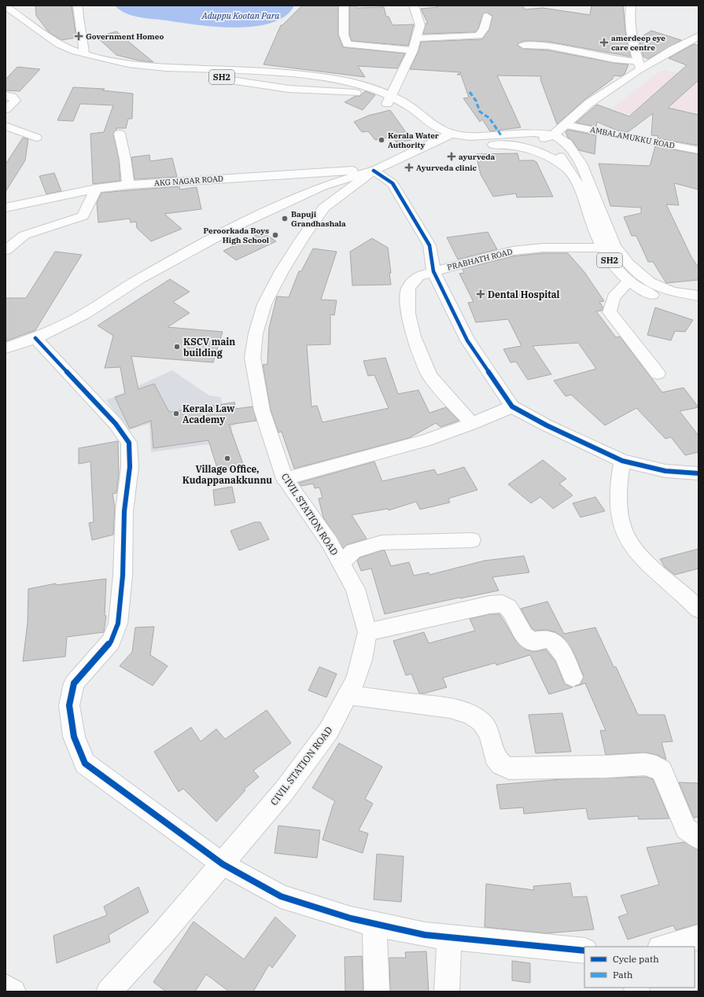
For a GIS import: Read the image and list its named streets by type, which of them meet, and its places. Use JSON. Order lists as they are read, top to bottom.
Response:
{
  "streets": {
    "street": [
      "SH2",
      "AMBALAMUKKU ROAD",
      "AKG NAGAR ROAD",
      "PRABHATH ROAD",
      "CIVIL STATION ROAD"
    ]
  },
  "crossings": [
    ["SH2", "PRABHATH ROAD"],
    ["SH2", "CIVIL STATION ROAD"],
    ["AKG NAGAR ROAD", "CIVIL STATION ROAD"]
  ],
  "water": ["Aduppu Kootan Para"],
  "places": {
    "health": [
      "Government Homeo",
      "amerdeep eye care centre",
      "ayurveda",
      "Ayurveda clinic",
      "Dental Hospital"
    ],
    "other": [
      "Kerala Water Authority",
      "Bapuji Grandhashala",
      "Peroorkada Boys High School",
      "KSCV main building",
      "Kerala Law Academy",
      "Village Office, Kudappanakkunnu"
    ]
  },
  "legend": ["Cycle path", "Path"]
}
